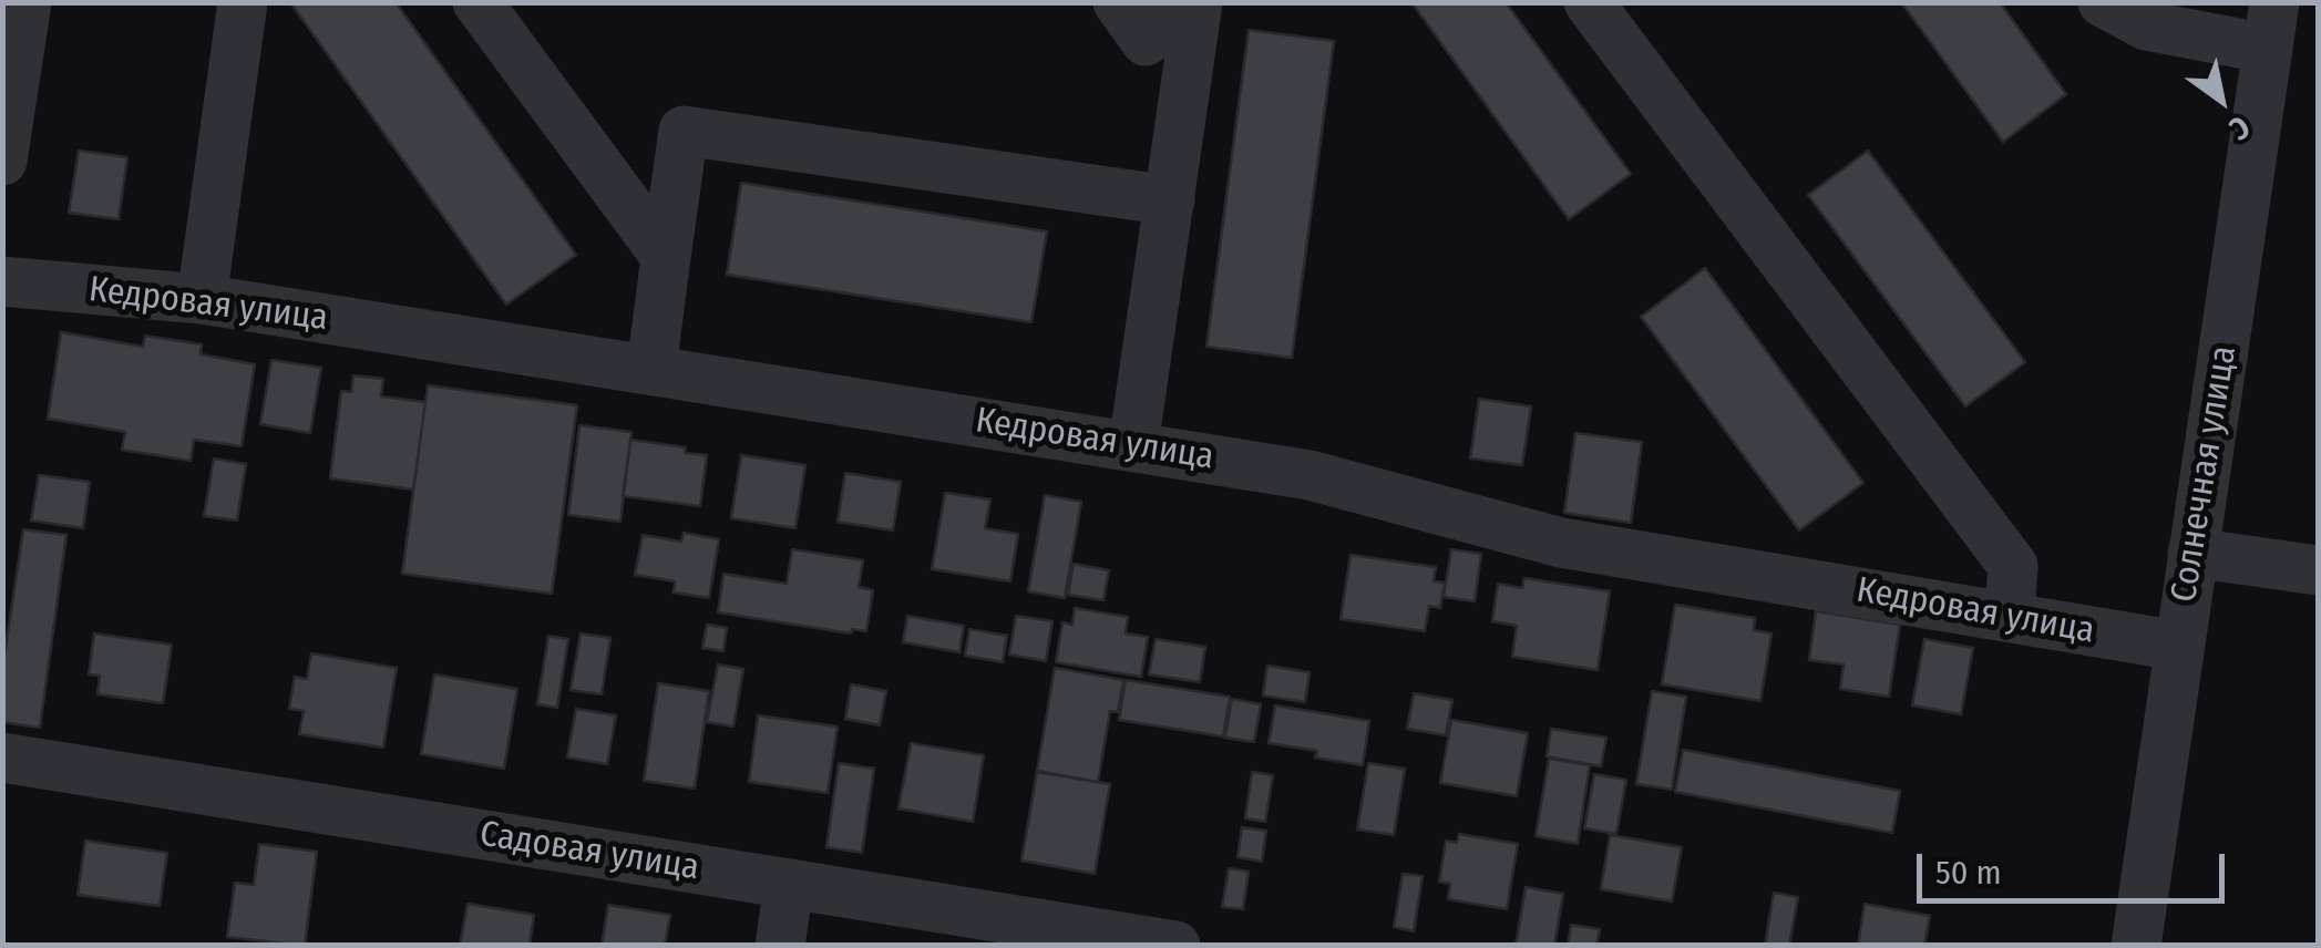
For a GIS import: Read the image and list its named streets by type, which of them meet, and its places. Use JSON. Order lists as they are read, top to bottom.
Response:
{
  "streets": {
    "street": ["Кедровая улица", "Солнечная улица", "Садовая улица"]
  },
  "crossings": [
    ["Кедровая улица", "Солнечная улица"]
  ],
  "scale_bar": "50 m",
  "north": "bottom right"
}
